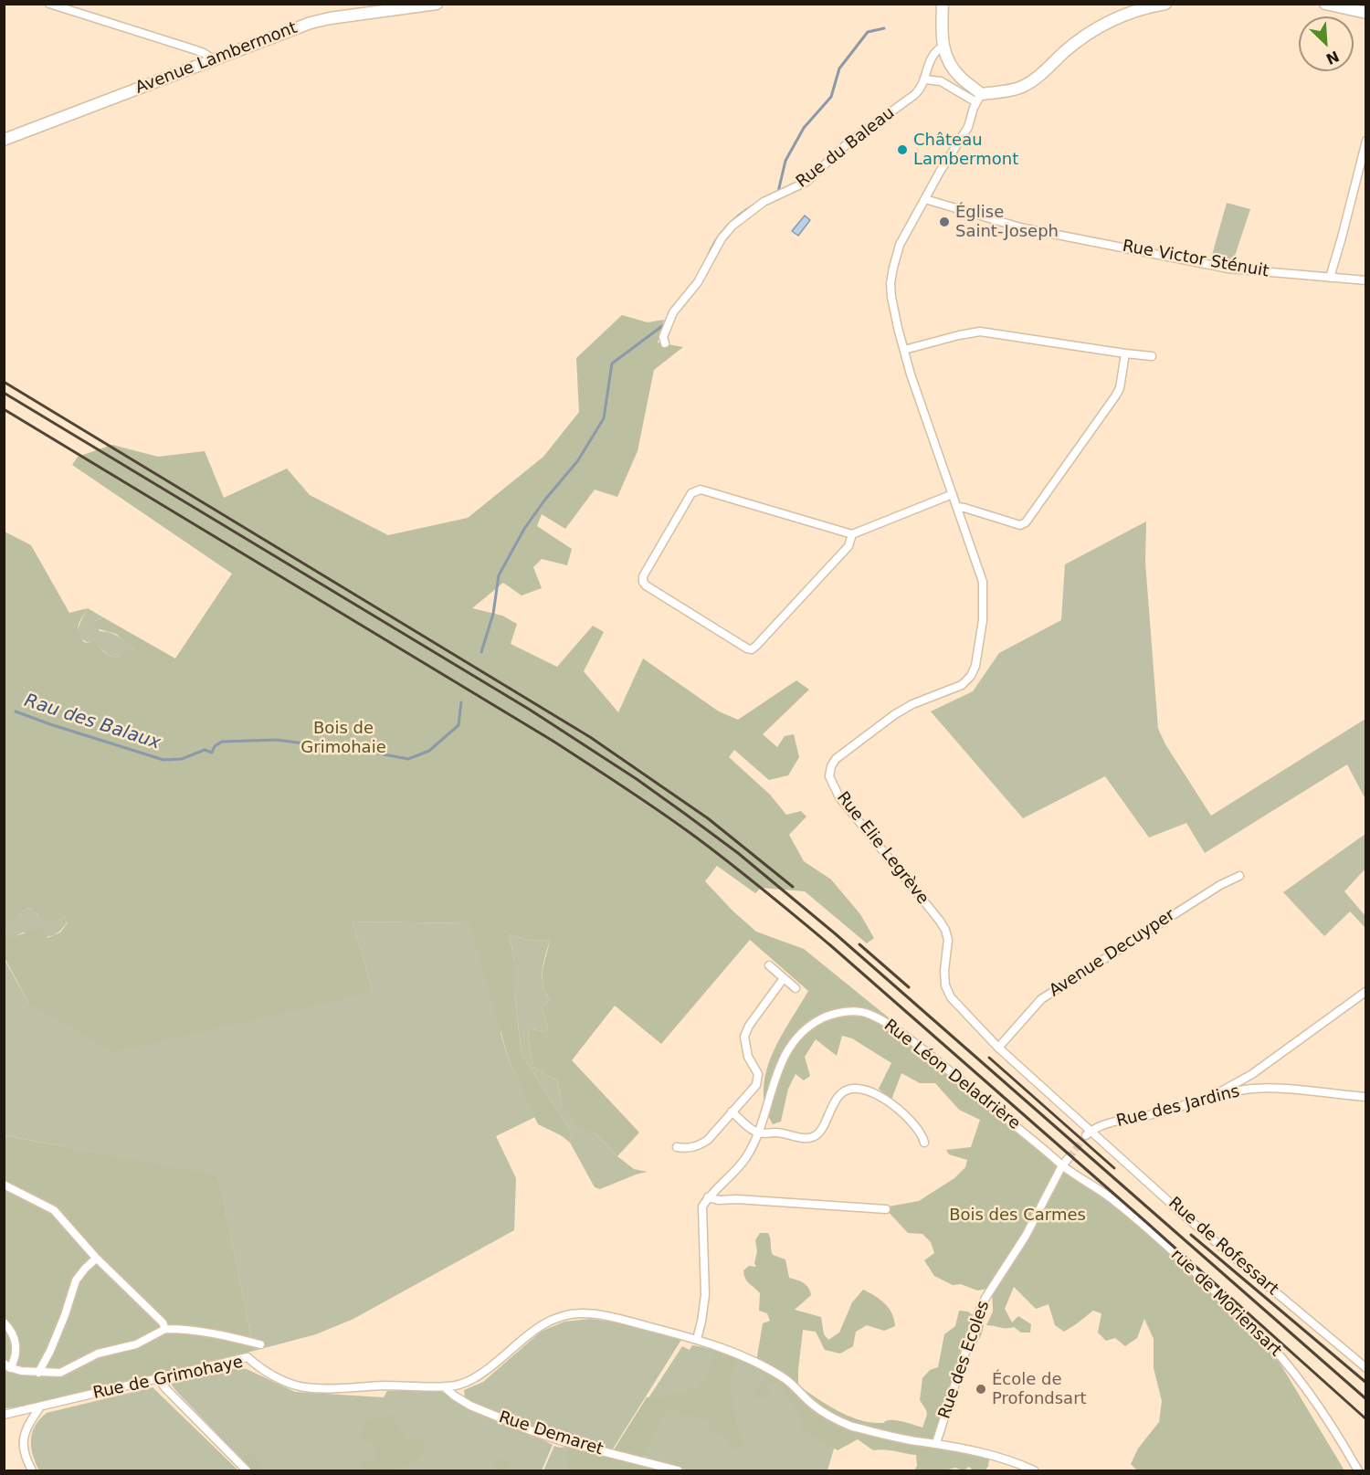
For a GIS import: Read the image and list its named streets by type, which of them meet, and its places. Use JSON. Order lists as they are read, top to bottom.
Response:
{
  "streets": {
    "street": [
      "Avenue Lambermont",
      "Rue du Baleau",
      "Rue Victor Sténuit",
      "Rue Elie Legrève",
      "Avenue Decuyper",
      "Rue Léon Deladrière",
      "Rue des Jardins",
      "Rue de Rofessart",
      "rue de Moriensart",
      "Rue des Ecoles",
      "Rue de Grimohaye",
      "Rue Demaret"
    ]
  },
  "crossings": [
    ["Rue Victor Sténuit", "Rue Elie Legrève"],
    ["Rue Elie Legrève", "Avenue Decuyper"],
    ["Rue Elie Legrève", "Rue de Rofessart"],
    ["Rue Léon Deladrière", "rue de Moriensart"],
    ["Rue Léon Deladrière", "Rue des Ecoles"],
    ["Rue des Jardins", "Rue de Rofessart"],
    ["rue de Moriensart", "Rue des Ecoles"],
    ["Rue des Ecoles", "Rue de Grimohaye"],
    ["Rue de Grimohaye", "Rue Demaret"]
  ],
  "water": ["Rau des Balaux"],
  "parks": ["Bois de Grimohaie", "Bois des Carmes"],
  "places": ["Château Lambermont", "Église Saint-Joseph", "École de Profondsart"],
  "north": "bottom right"
}
